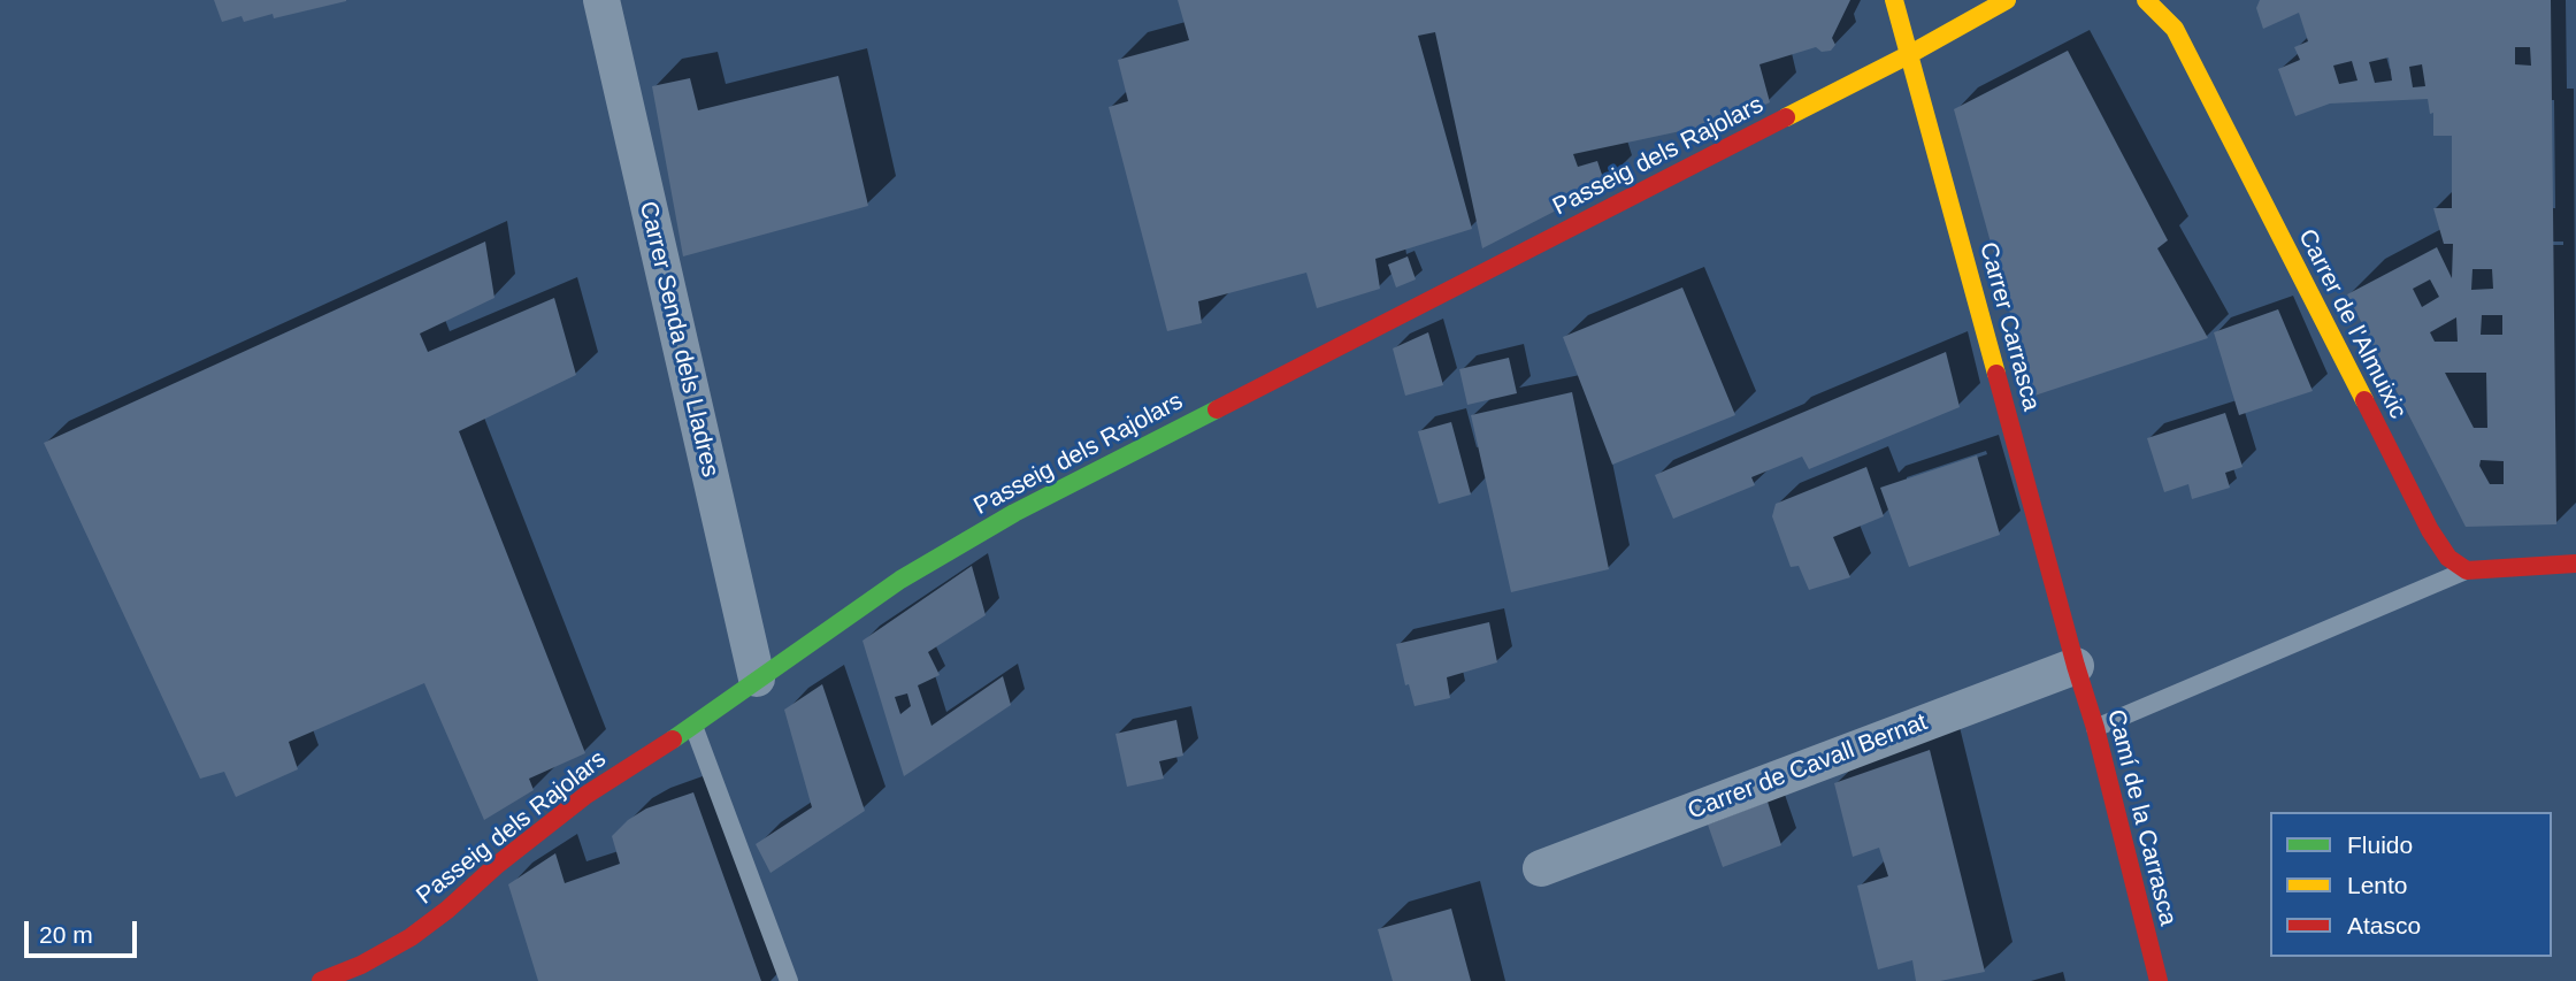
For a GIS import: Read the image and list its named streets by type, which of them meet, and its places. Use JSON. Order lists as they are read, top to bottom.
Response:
{
  "streets": {
    "street": [
      "Passeig dels Rajolars",
      "Carrer de l'Almuixic",
      "Carrer Carrasca",
      "Carrer Senda dels Lladres",
      "Carrer de Cavall Bernat",
      "Camí de la Carrasca"
    ]
  },
  "crossings": [
    ["Passeig dels Rajolars", "Carrer Carrasca"],
    ["Passeig dels Rajolars", "Carrer Senda dels Lladres"],
    ["Carrer Carrasca", "Carrer de Cavall Bernat"],
    ["Carrer Carrasca", "Camí de la Carrasca"],
    ["Carrer de Cavall Bernat", "Camí de la Carrasca"]
  ],
  "legend": ["Fluido", "Lento", "Atasco"],
  "scale_bar": "20 m"
}
